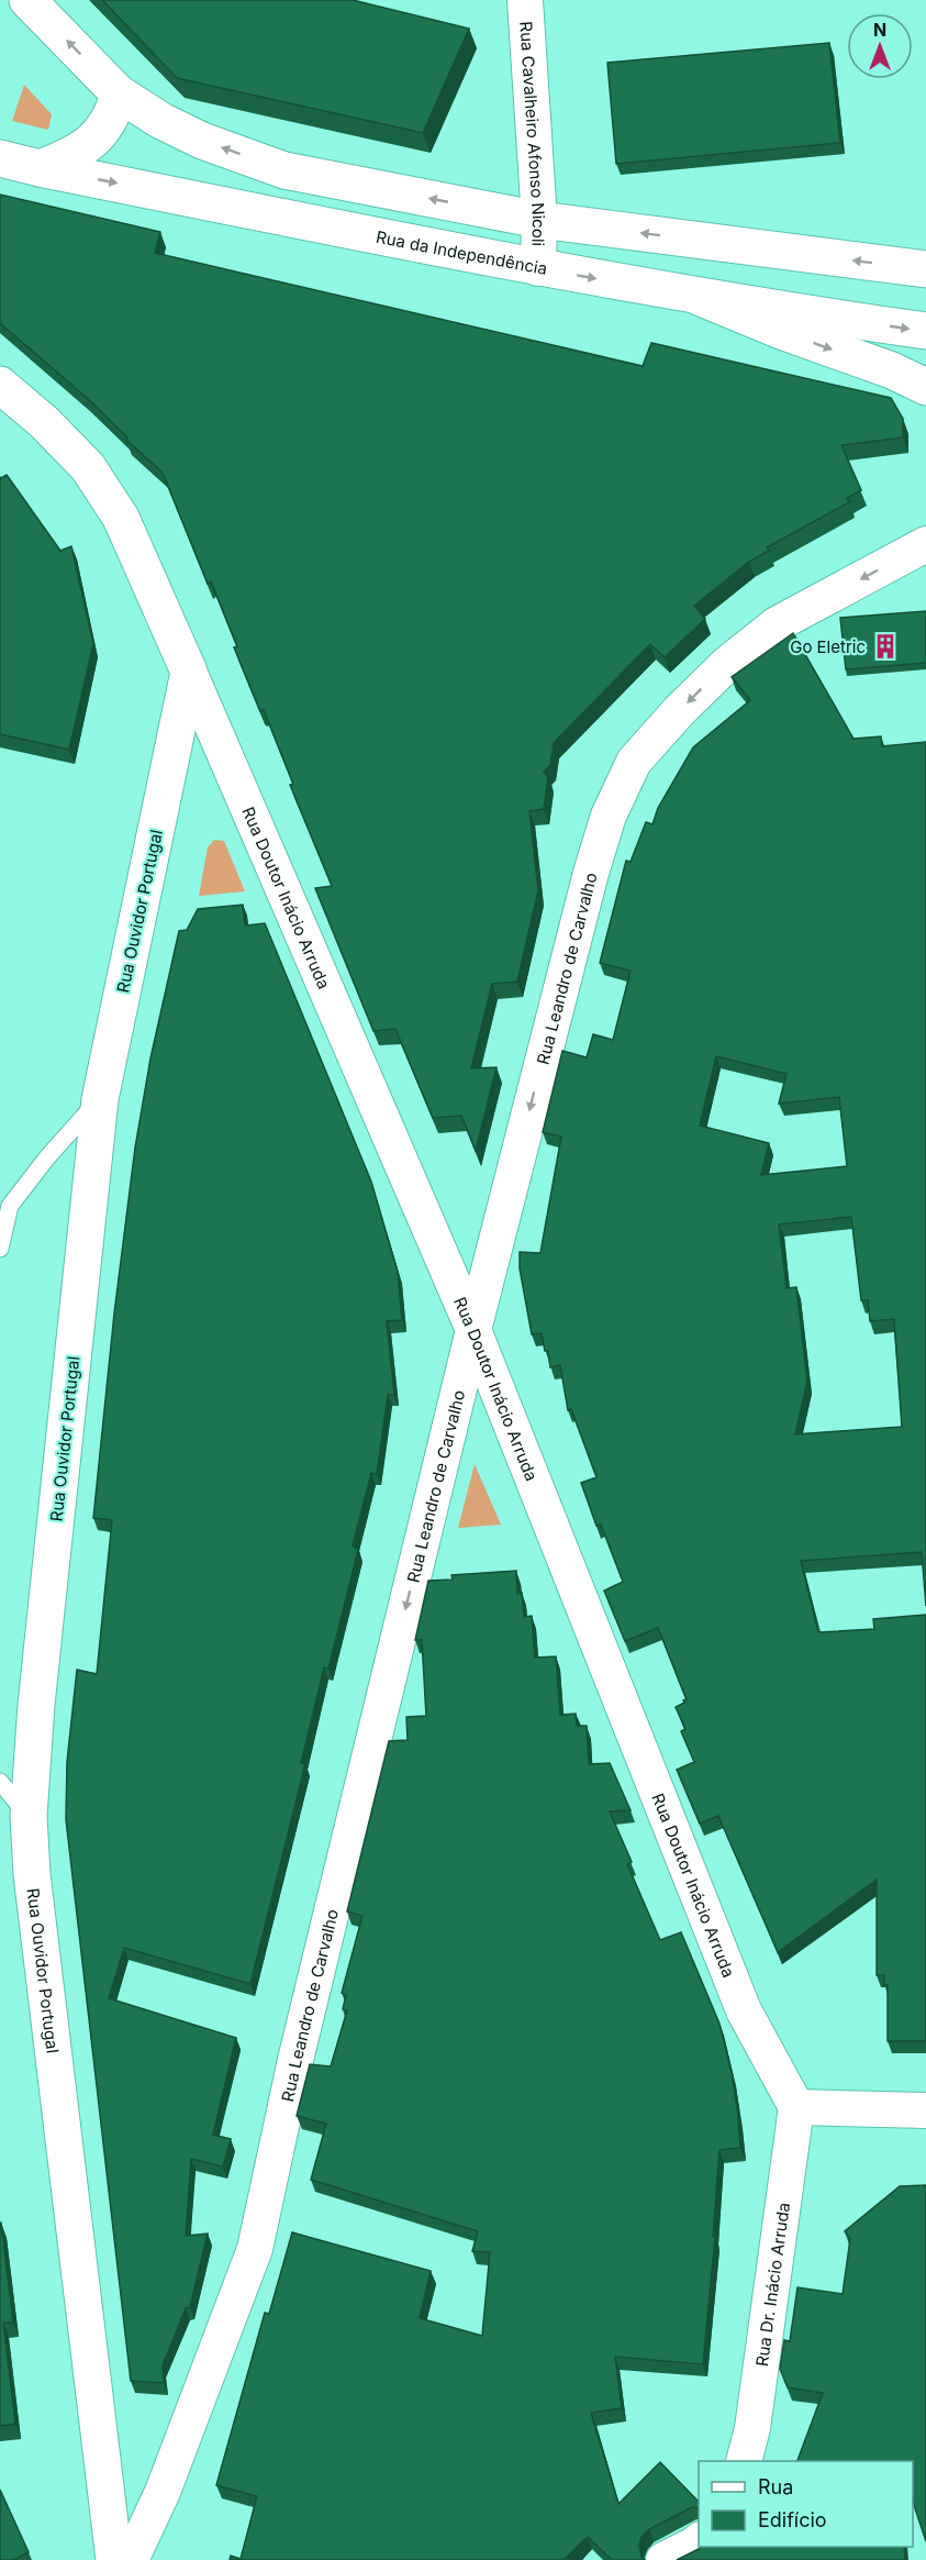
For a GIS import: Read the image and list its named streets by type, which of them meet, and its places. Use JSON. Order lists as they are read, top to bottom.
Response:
{
  "streets": {
    "main road": ["Rua da Independência", "Rua Ouvidor Portugal"],
    "street": [
      "Rua Cavalheiro Afonso Nicoli",
      "Rua Doutor Inácio Arruda",
      "Rua Leandro de Carvalho",
      "Rua Dr. Inácio Arruda"
    ]
  },
  "crossings": [
    ["Rua Cavalheiro Afonso Nicoli", "Rua da Independência"],
    ["Rua Doutor Inácio Arruda", "Rua Ouvidor Portugal"],
    ["Rua Doutor Inácio Arruda", "Rua Leandro de Carvalho"],
    ["Rua Doutor Inácio Arruda", "Rua Dr. Inácio Arruda"]
  ],
  "one_way": ["Rua Leandro de Carvalho"],
  "places": {
    "building": ["Go Eletric"]
  },
  "legend": ["Rua", "Edifício"],
  "north": "top"
}
